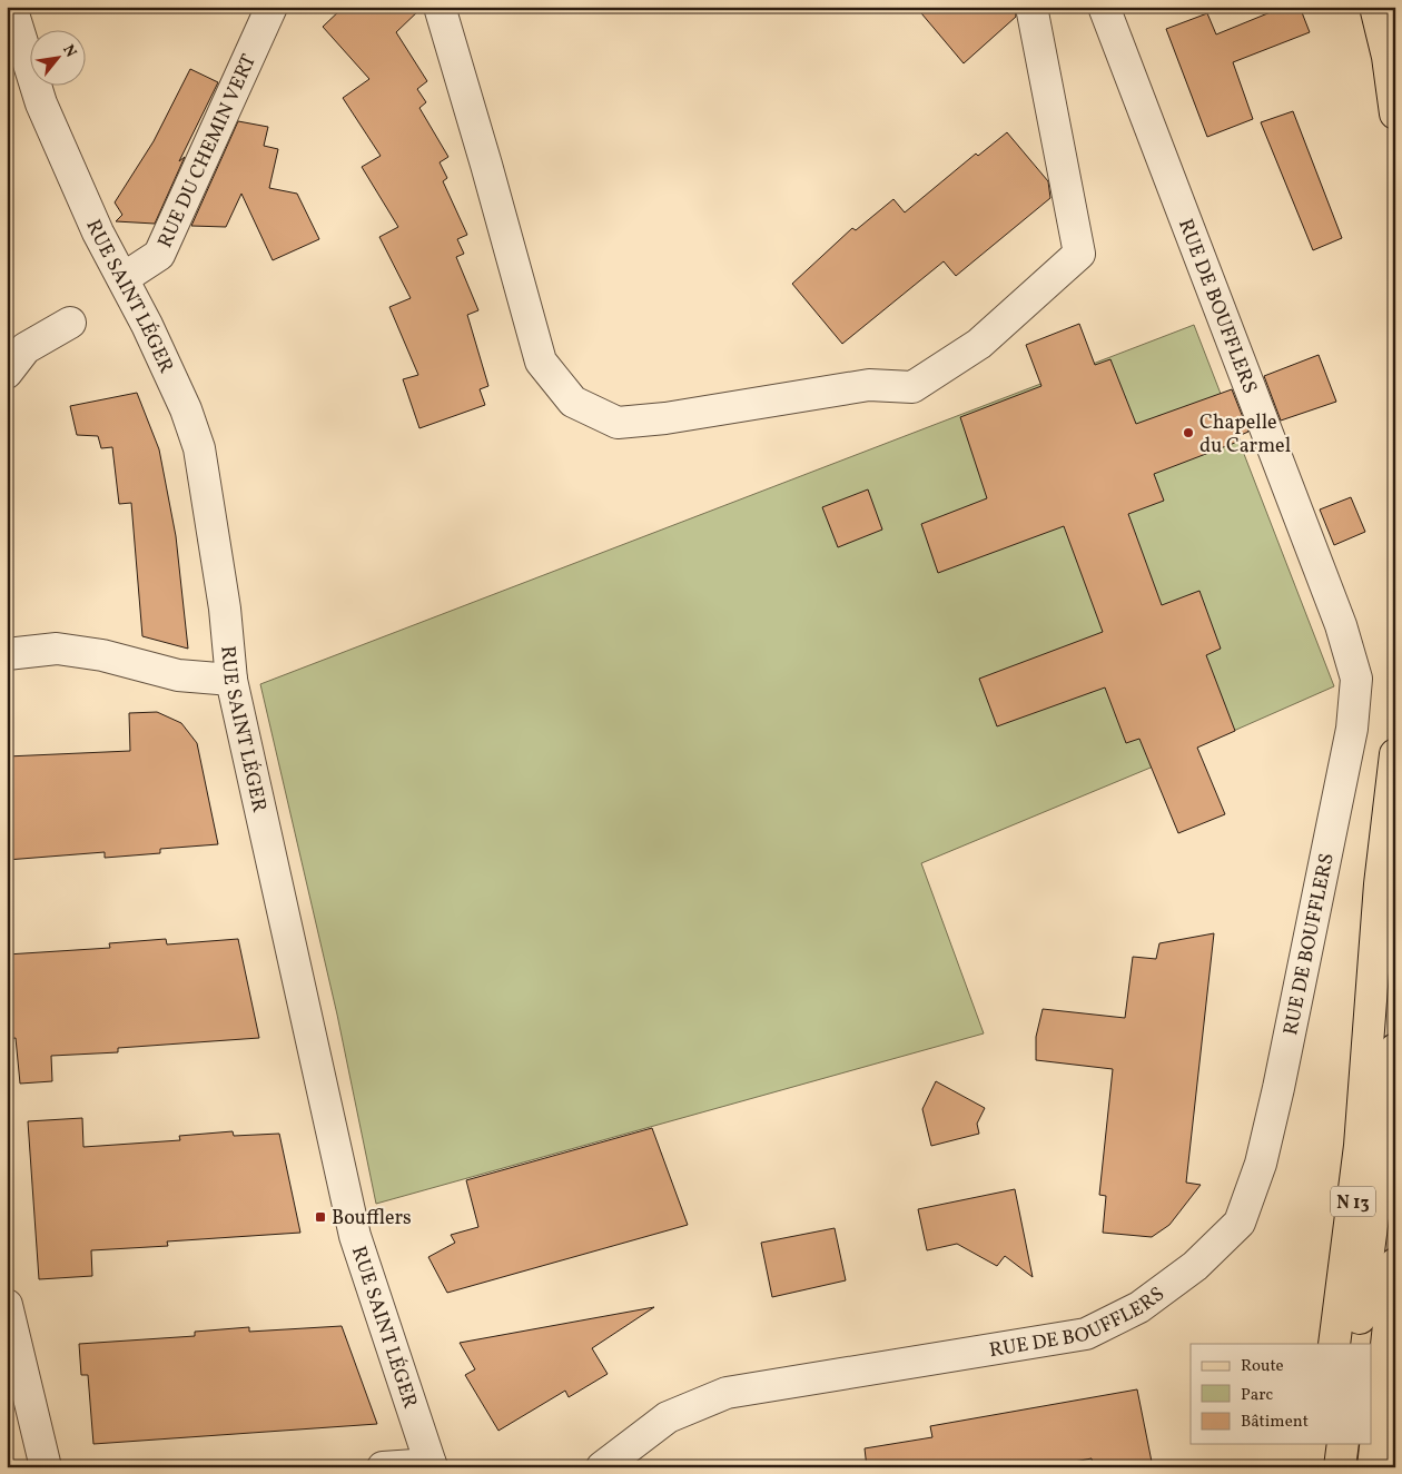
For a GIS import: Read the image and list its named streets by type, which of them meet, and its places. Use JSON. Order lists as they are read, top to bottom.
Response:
{
  "streets": {
    "main road": ["N 13"],
    "street": ["RUE DU CHEMIN VERT", "RUE SAINT LÉGER", "RUE DE BOUFFLERS"]
  },
  "crossings": [
    ["RUE DU CHEMIN VERT", "RUE SAINT LÉGER"]
  ],
  "places": {
    "other": ["Chapelle du Carmel"],
    "transit": ["Boufflers"]
  },
  "legend": ["Route", "Parc", "Bâtiment"],
  "north": "top right"
}
